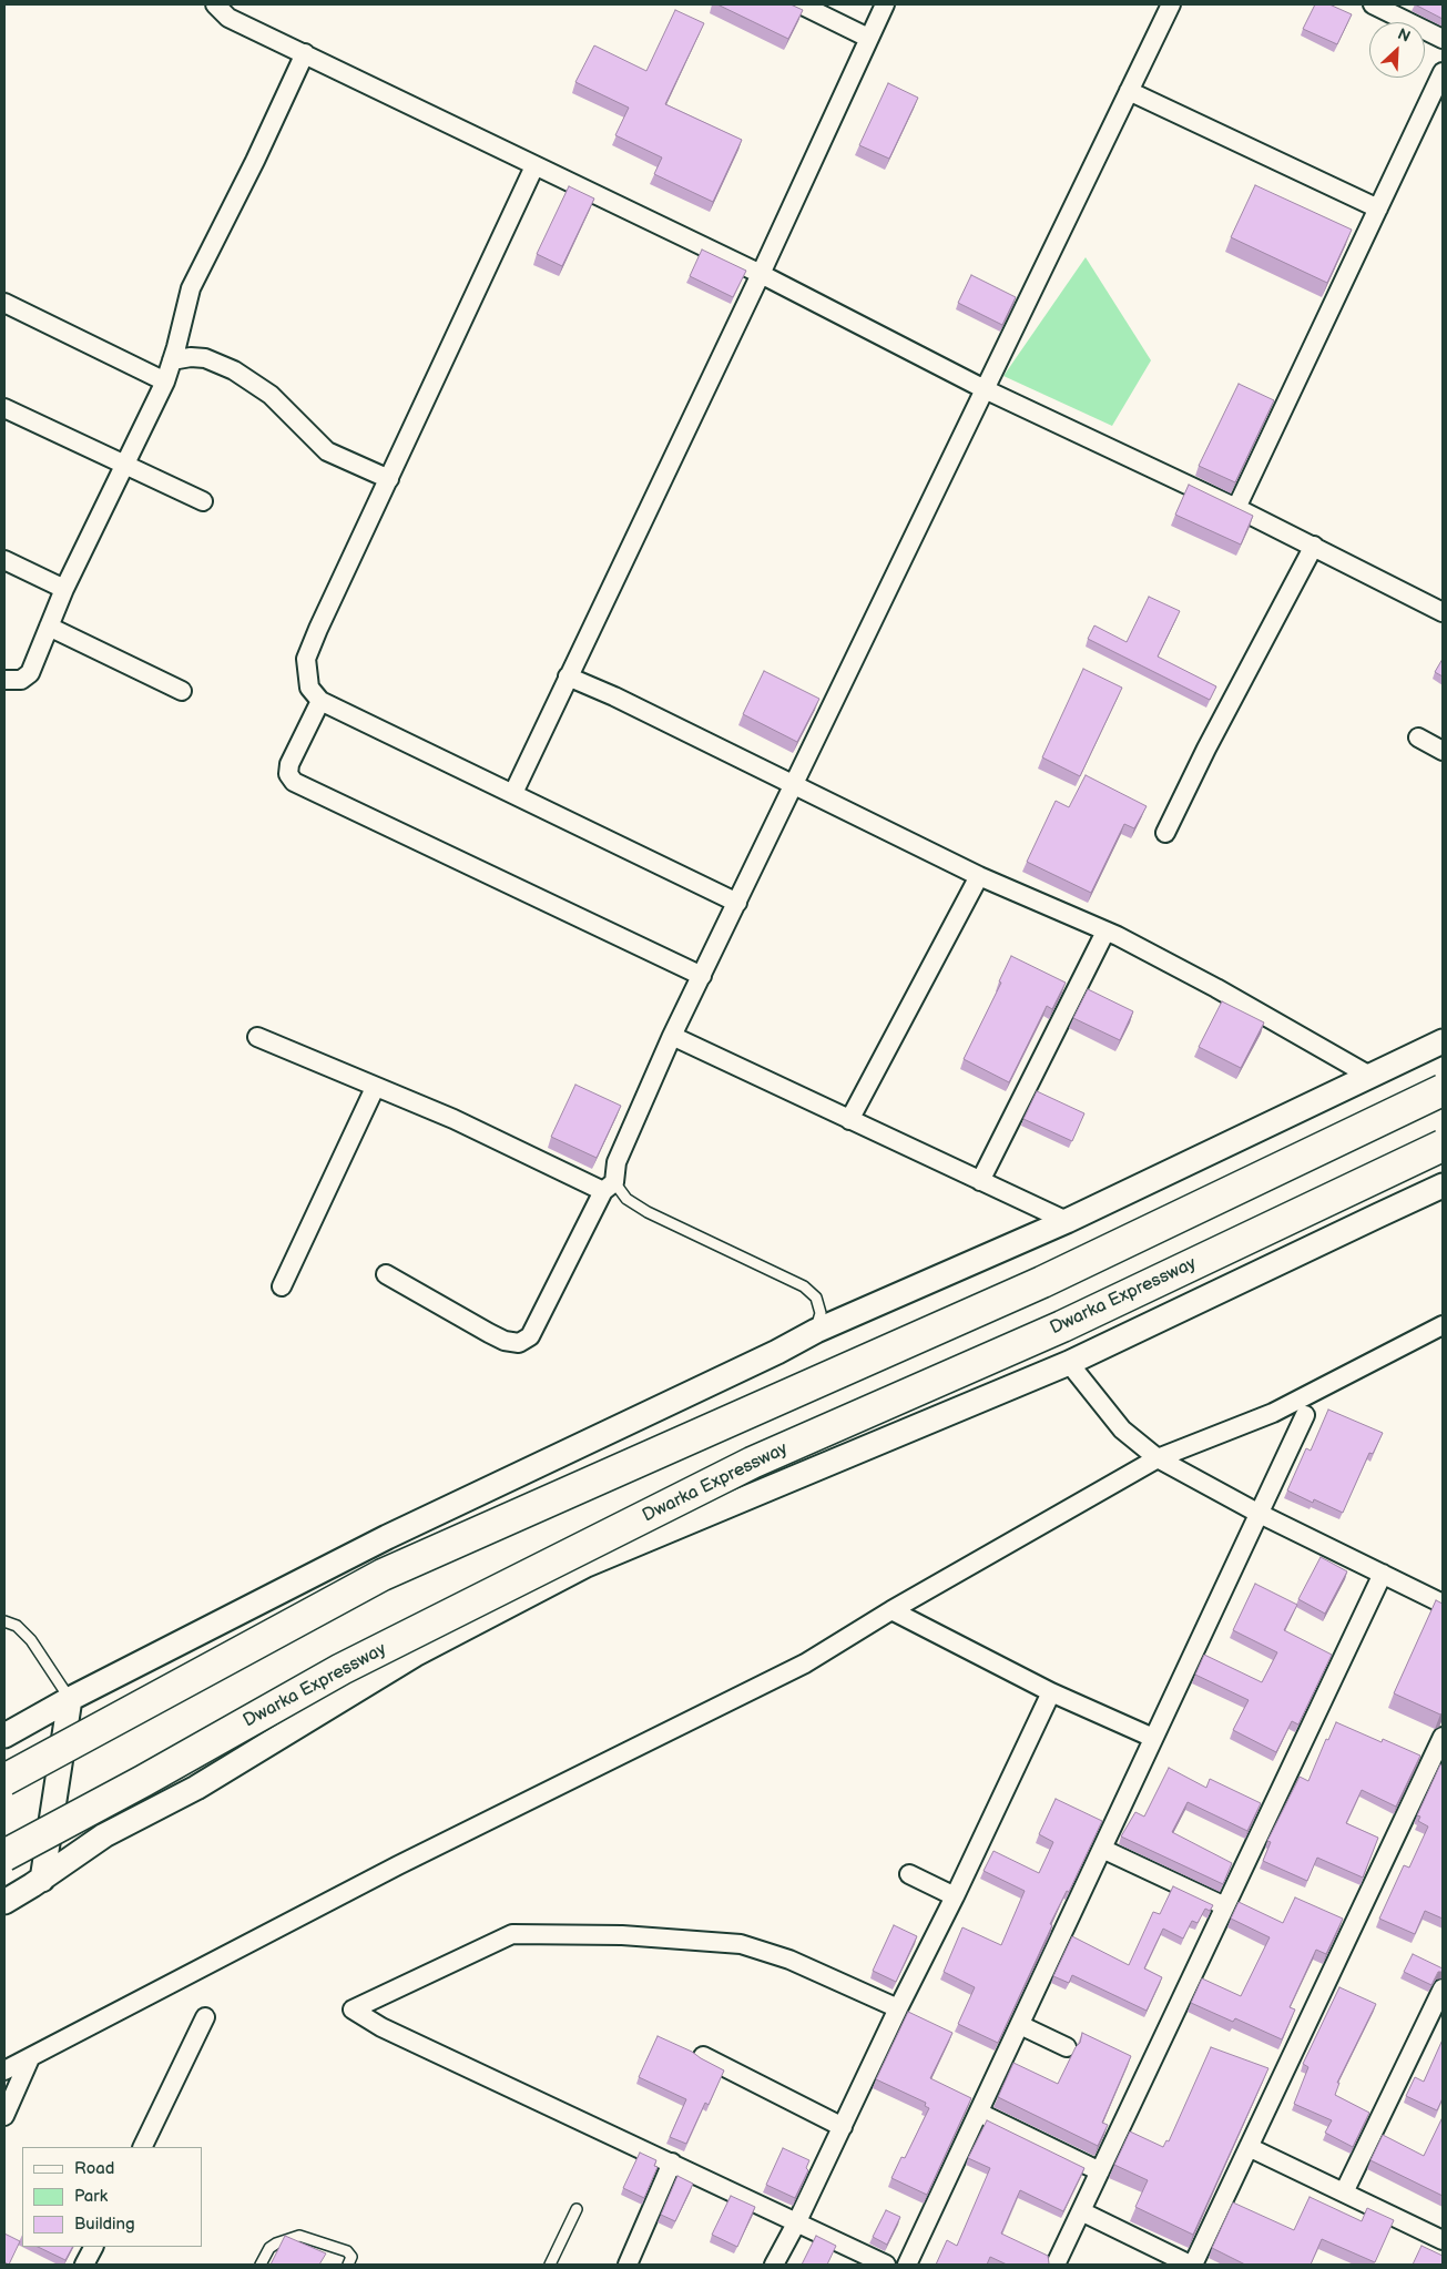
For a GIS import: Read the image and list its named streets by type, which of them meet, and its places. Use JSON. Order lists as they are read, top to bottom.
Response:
{
  "streets": {
    "highway": ["Dwarka Expressway"]
  },
  "legend": ["Road", "Park", "Building"],
  "north": "top right"
}
